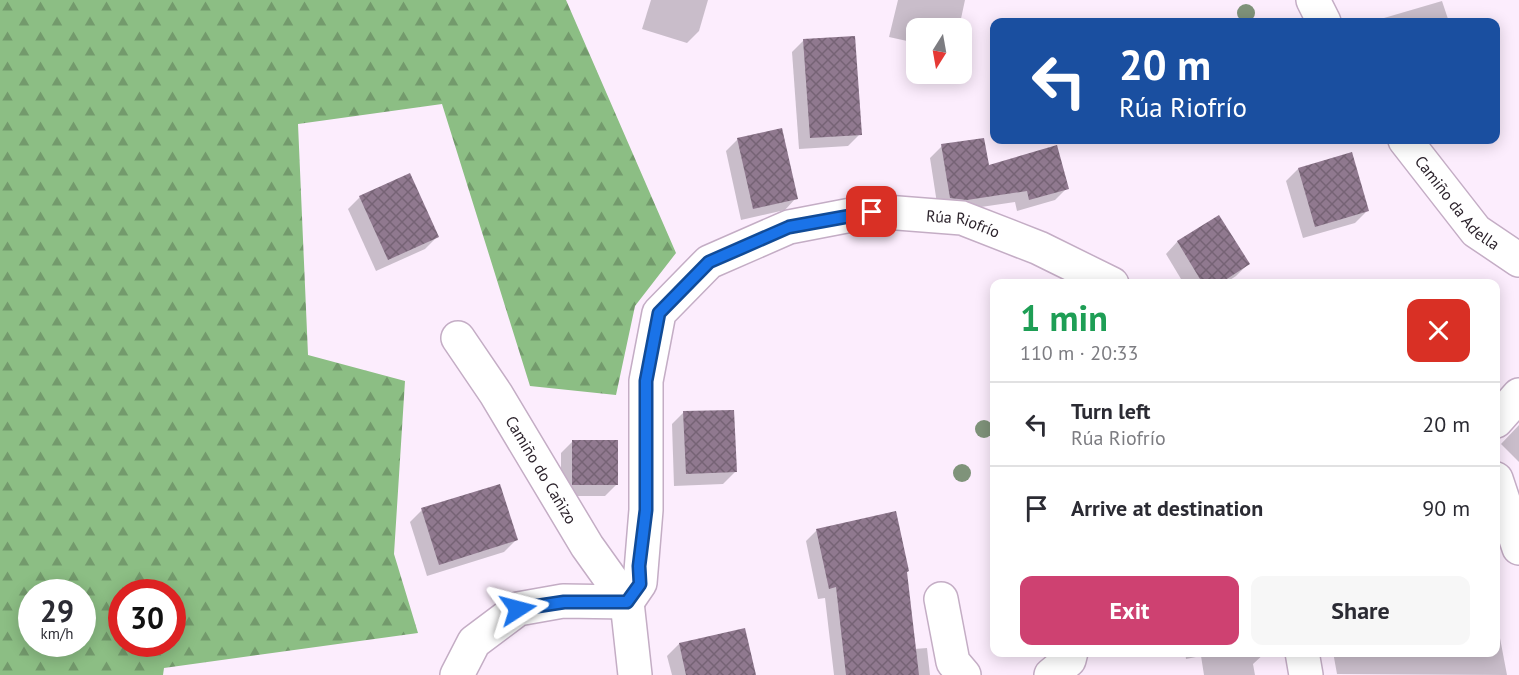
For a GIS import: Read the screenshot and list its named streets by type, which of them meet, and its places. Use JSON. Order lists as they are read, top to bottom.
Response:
{
  "streets": {
    "street": ["Camiño da Adella", "Rúa Riofrío", "Camiño do Cañizo"]
  },
  "crossings": [
    ["Rúa Riofrío", "Camiño do Cañizo"]
  ],
  "north": "bottom",
  "page": {
    "turn": ["20 m", "Rúa Riofrío"],
    "heading": ["1 min", "110 m · 20:33"],
    "list": [
      {
        "name": "Turn left",
        "note": "Rúa Riofrío",
        "value": "20 m"
      },
      {
        "name": "Arrive at destination",
        "value": "90 m"
      }
    ],
    "buttons": ["Exit", "Share"],
    "speed": "29 km/h",
    "limit": "30"
  }
}
